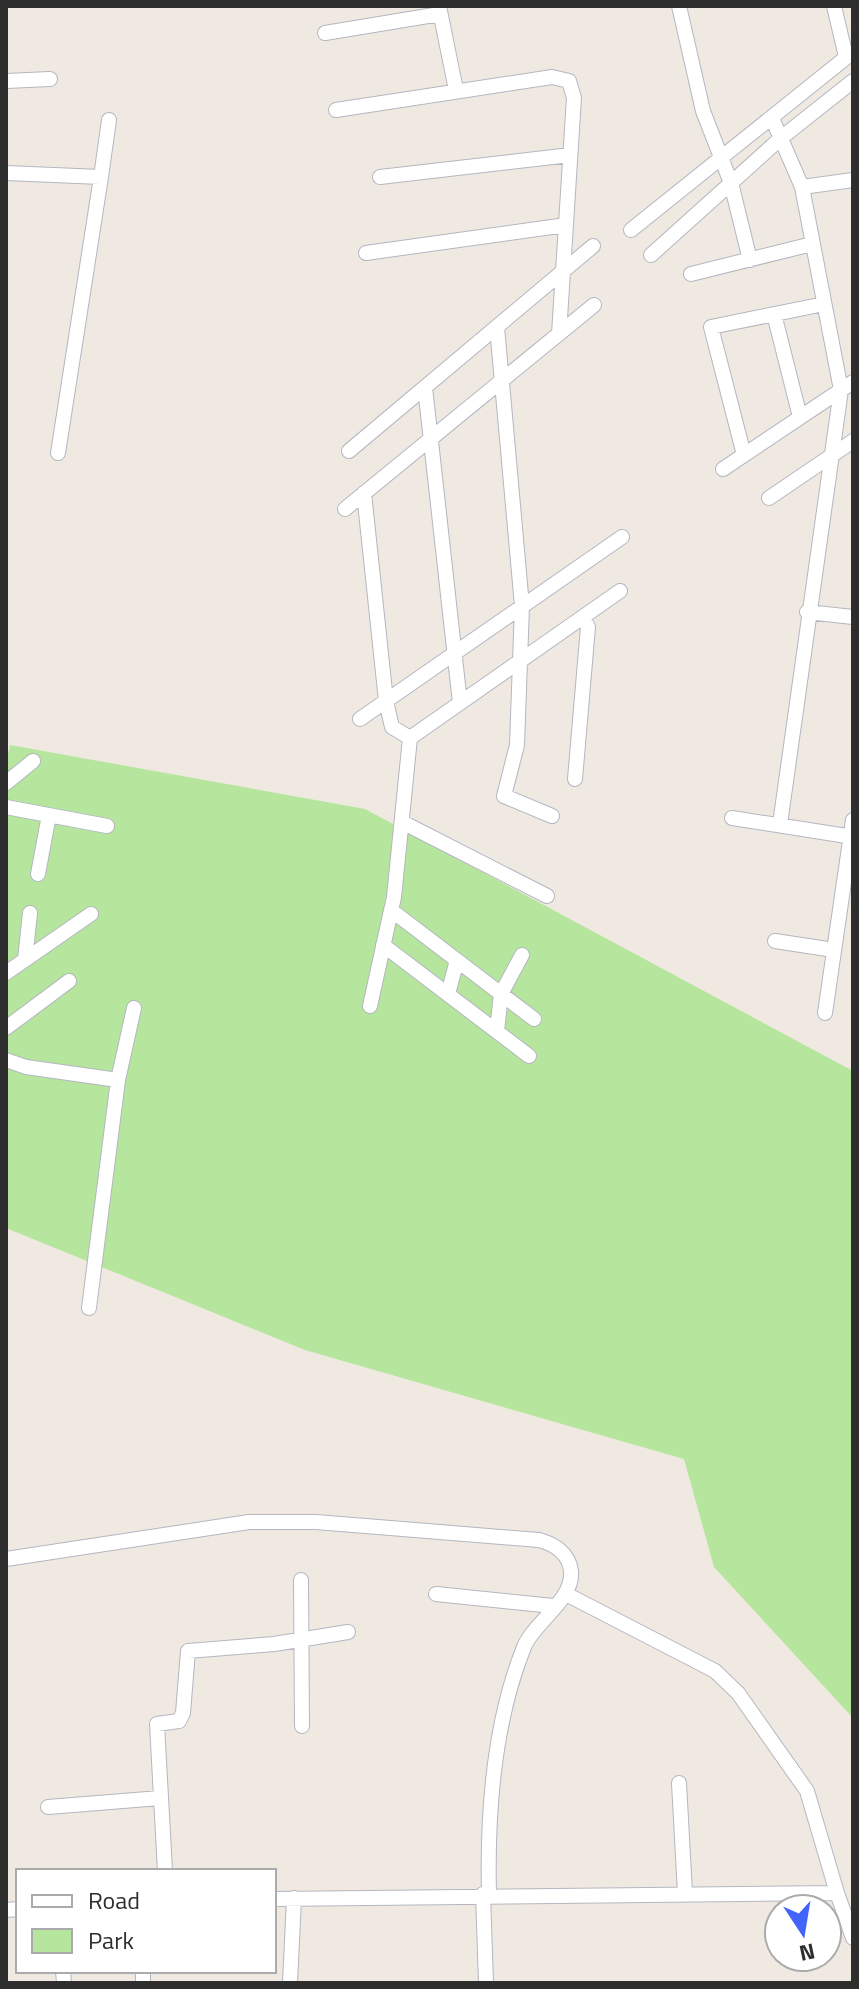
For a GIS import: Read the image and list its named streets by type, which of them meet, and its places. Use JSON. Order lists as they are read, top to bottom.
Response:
{
  "legend": ["Road", "Park"],
  "north": "bottom"
}
